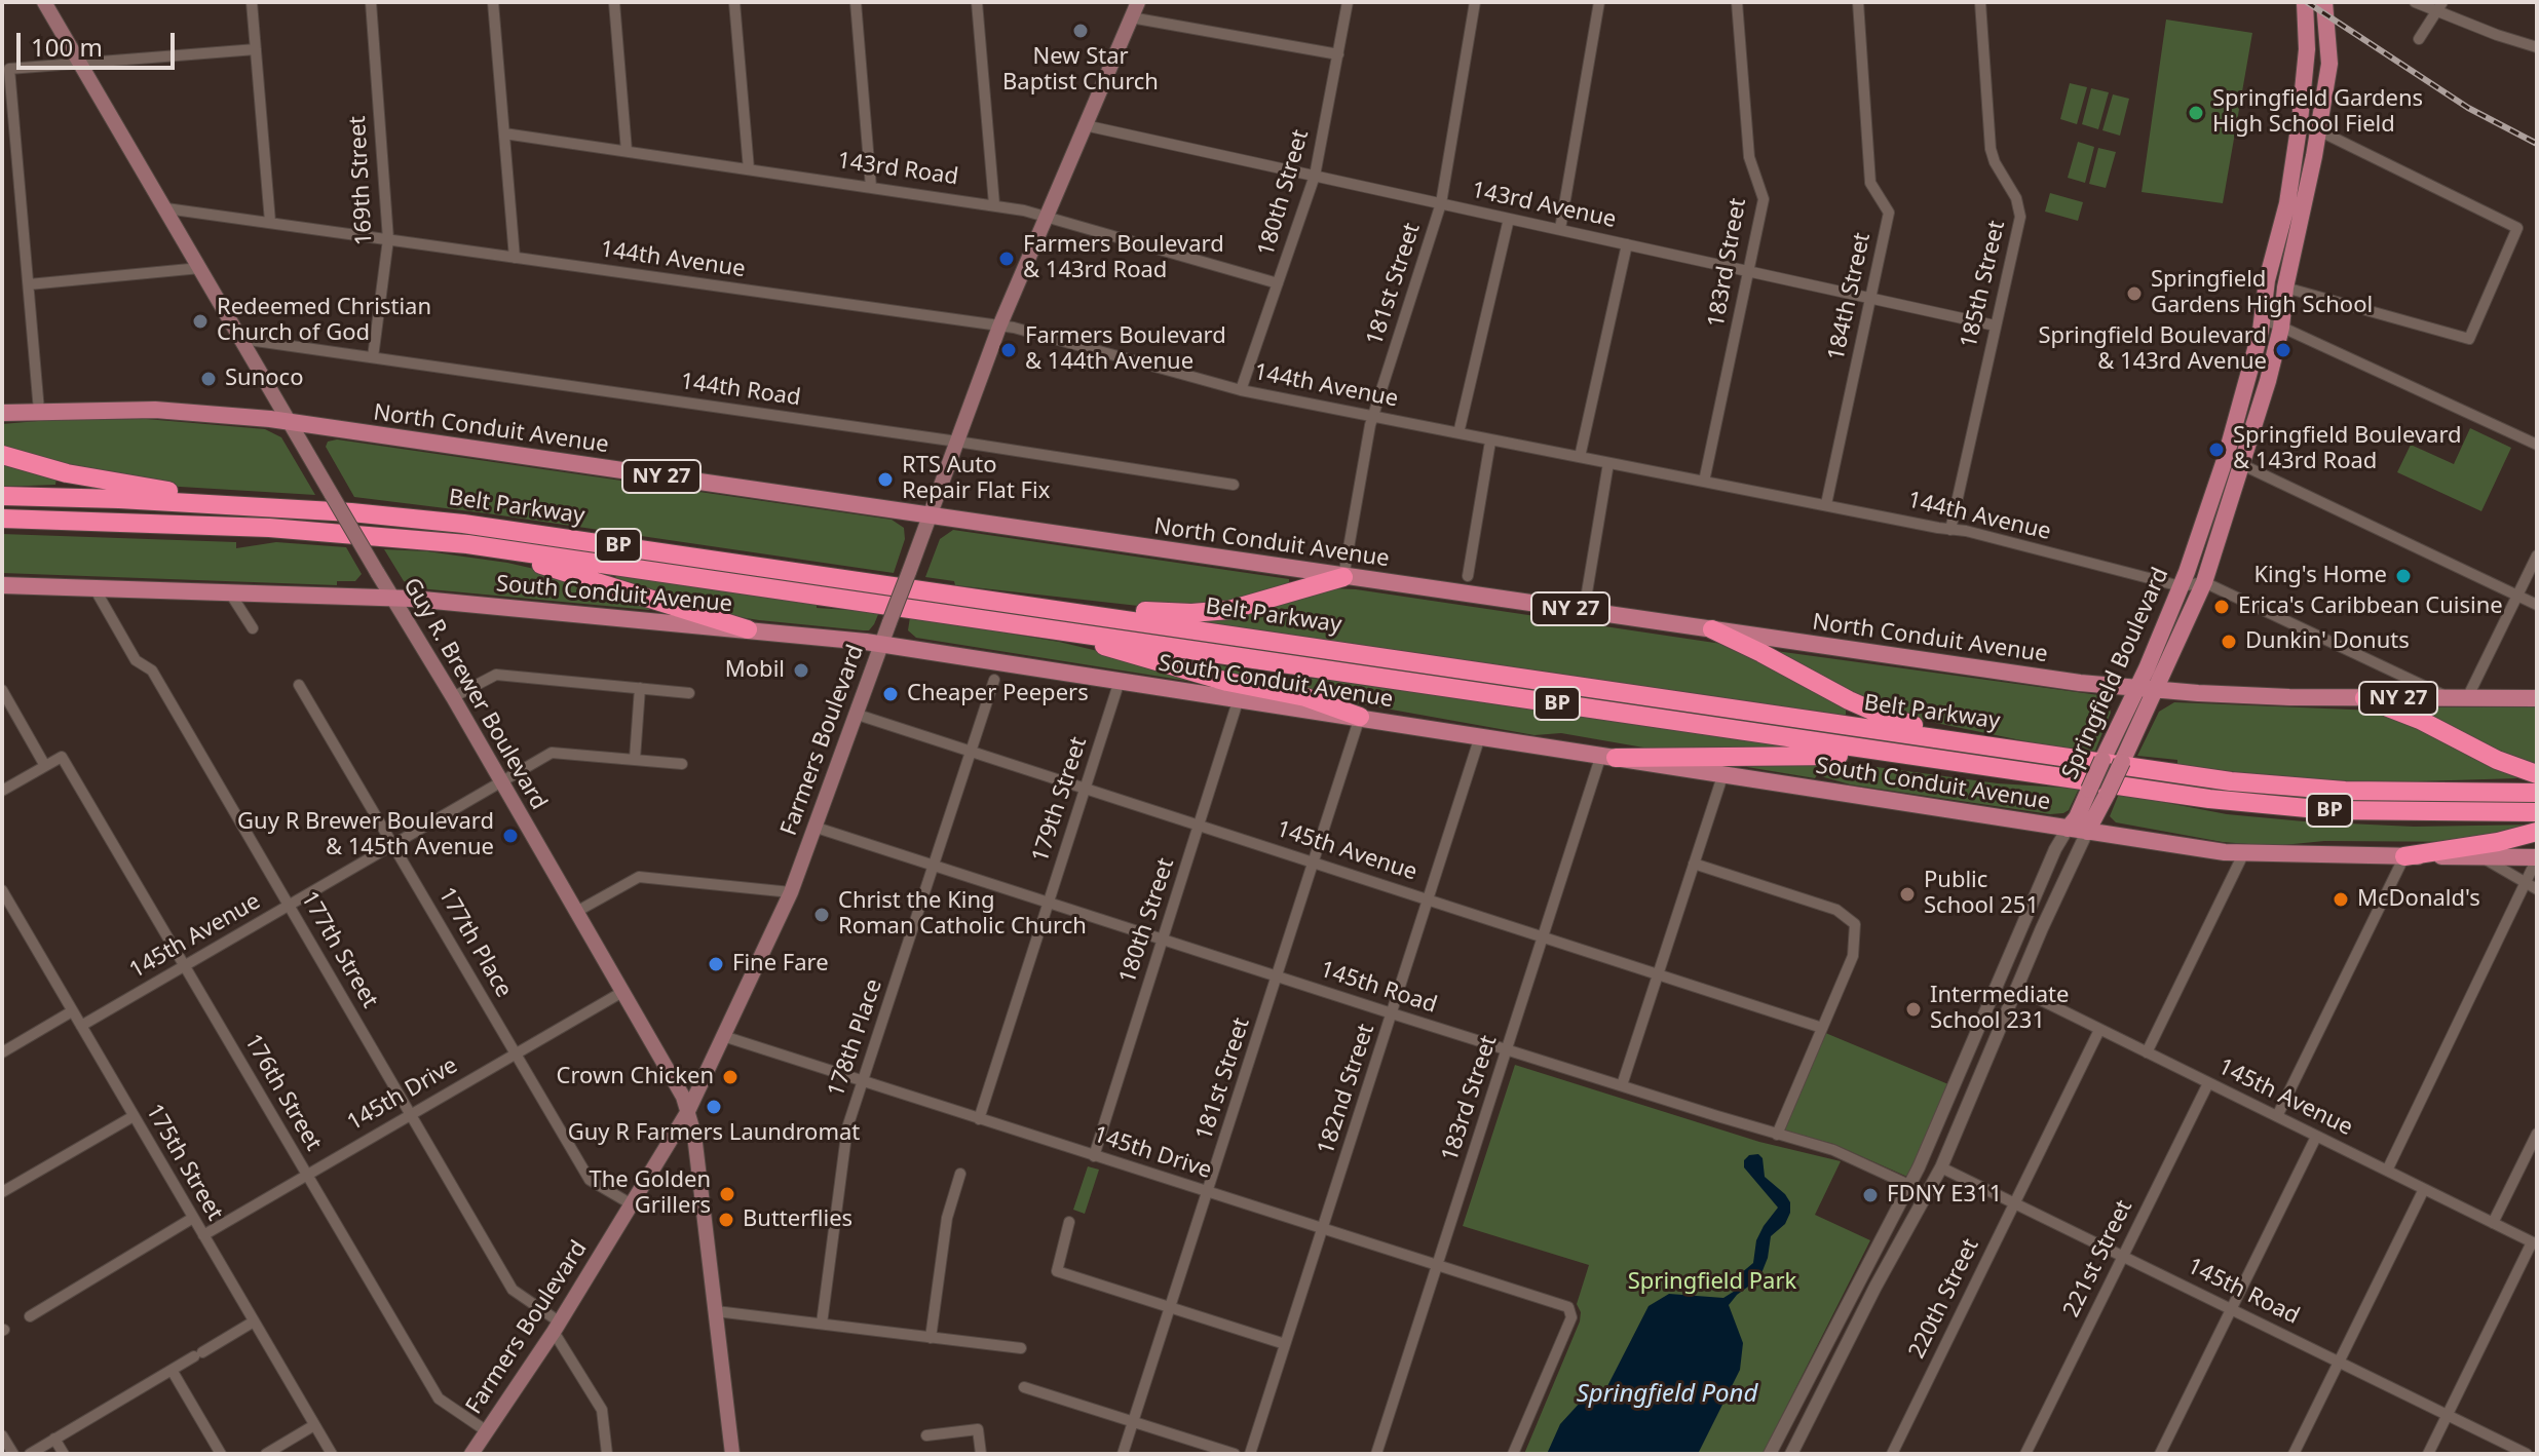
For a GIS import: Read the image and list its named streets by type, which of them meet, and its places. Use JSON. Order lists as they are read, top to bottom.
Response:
{
  "streets": {
    "highway": ["Belt Parkway", "BP"],
    "main road": [
      "North Conduit Avenue",
      "NY 27",
      "South Conduit Avenue",
      "Springfield Boulevard",
      "Guy R. Brewer Boulevard",
      "Farmers Boulevard"
    ],
    "street": [
      "143rd Road",
      "169th Street",
      "180th Street",
      "143rd Avenue",
      "144th Avenue",
      "183rd Street",
      "181st Street",
      "185th Street",
      "184th Street",
      "144th Road",
      "179th Street",
      "145th Avenue",
      "177th Place",
      "177th Street",
      "145th Road",
      "178th Place",
      "182nd Street",
      "176th Street",
      "145th Drive",
      "175th Street",
      "221st Street",
      "220th Street"
    ]
  },
  "crossings": [
    ["143rd Road", "180th Street"],
    ["143rd Road", "Farmers Boulevard"],
    ["169th Street", "144th Avenue"],
    ["169th Street", "144th Road"],
    ["180th Street", "143rd Avenue"],
    ["180th Street", "144th Avenue"],
    ["180th Street", "South Conduit Avenue"],
    ["180th Street", "145th Avenue"],
    ["180th Street", "145th Road"],
    ["180th Street", "145th Drive"],
    ["143rd Avenue", "183rd Street"],
    ["143rd Avenue", "181st Street"],
    ["143rd Avenue", "185th Street"],
    ["143rd Avenue", "184th Street"],
    ["143rd Avenue", "Farmers Boulevard"],
    ["144th Avenue", "183rd Street"],
    ["144th Avenue", "181st Street"],
    ["144th Avenue", "185th Street"],
    ["144th Avenue", "184th Street"],
    ["144th Avenue", "Springfield Boulevard"],
    ["144th Avenue", "Guy R. Brewer Boulevard"],
    ["144th Avenue", "Farmers Boulevard"],
    ["183rd Street", "South Conduit Avenue"],
    ["183rd Street", "145th Avenue"],
    ["183rd Street", "145th Road"],
    ["183rd Street", "145th Drive"],
    ["181st Street", "North Conduit Avenue"],
    ["181st Street", "South Conduit Avenue"],
    ["181st Street", "145th Avenue"],
    ["181st Street", "145th Road"],
    ["181st Street", "145th Drive"],
    ["144th Road", "Guy R. Brewer Boulevard"],
    ["144th Road", "Farmers Boulevard"],
    ["North Conduit Avenue", "Springfield Boulevard"],
    ["North Conduit Avenue", "Guy R. Brewer Boulevard"],
    ["North Conduit Avenue", "Farmers Boulevard"],
    ["South Conduit Avenue", "Springfield Boulevard"],
    ["South Conduit Avenue", "Guy R. Brewer Boulevard"],
    ["South Conduit Avenue", "Farmers Boulevard"],
    ["South Conduit Avenue", "179th Street"],
    ["South Conduit Avenue", "177th Street"],
    ["South Conduit Avenue", "182nd Street"],
    ["Springfield Boulevard", "145th Avenue"],
    ["Springfield Boulevard", "145th Road"],
    ["Guy R. Brewer Boulevard", "Farmers Boulevard"],
    ["Guy R. Brewer Boulevard", "145th Avenue"],
    ["Guy R. Brewer Boulevard", "145th Drive"],
    ["Farmers Boulevard", "145th Avenue"],
    ["Farmers Boulevard", "177th Place"],
    ["Farmers Boulevard", "177th Street"],
    ["Farmers Boulevard", "145th Road"],
    ["Farmers Boulevard", "176th Street"],
    ["Farmers Boulevard", "145th Drive"],
    ["179th Street", "145th Avenue"],
    ["179th Street", "145th Road"],
    ["179th Street", "145th Drive"],
    ["145th Avenue", "177th Place"],
    ["145th Avenue", "177th Street"],
    ["145th Avenue", "178th Place"],
    ["145th Avenue", "182nd Street"],
    ["145th Avenue", "176th Street"],
    ["145th Avenue", "175th Street"],
    ["145th Avenue", "221st Street"],
    ["145th Avenue", "220th Street"],
    ["177th Place", "145th Drive"],
    ["177th Street", "145th Drive"],
    ["145th Road", "178th Place"],
    ["145th Road", "182nd Street"],
    ["145th Road", "221st Street"],
    ["145th Road", "220th Street"],
    ["178th Place", "145th Drive"],
    ["182nd Street", "145th Drive"],
    ["176th Street", "145th Drive"],
    ["145th Drive", "175th Street"]
  ],
  "water": ["Springfield Pond"],
  "parks": ["Springfield Park"],
  "places": [
    "New Star Baptist Church",
    "Springfield Gardens High School Field",
    "Farmers Boulevard & 143rd Road",
    "Springfield Gardens High School",
    "Redeemed Christian Church of God",
    "Farmers Boulevard & 144th Avenue",
    "Springfield Boulevard & 143rd Avenue",
    "Sunoco",
    "Springfield Boulevard & 143rd Road",
    "RTS Auto Repair Flat Fix",
    "King's Home",
    "Erica's Caribbean Cuisine",
    "Dunkin' Donuts",
    "Mobil",
    "Cheaper Peepers",
    "Guy R Brewer Boulevard & 145th Avenue",
    "Public School 251",
    "McDonald's",
    "Christ the King Roman Catholic Church",
    "Fine Fare",
    "Intermediate School 231",
    "Crown Chicken",
    "Guy R Farmers Laundromat",
    "The Golden Grillers",
    "FDNY E311",
    "Butterflies"
  ],
  "scale_bar": "100 m"
}
